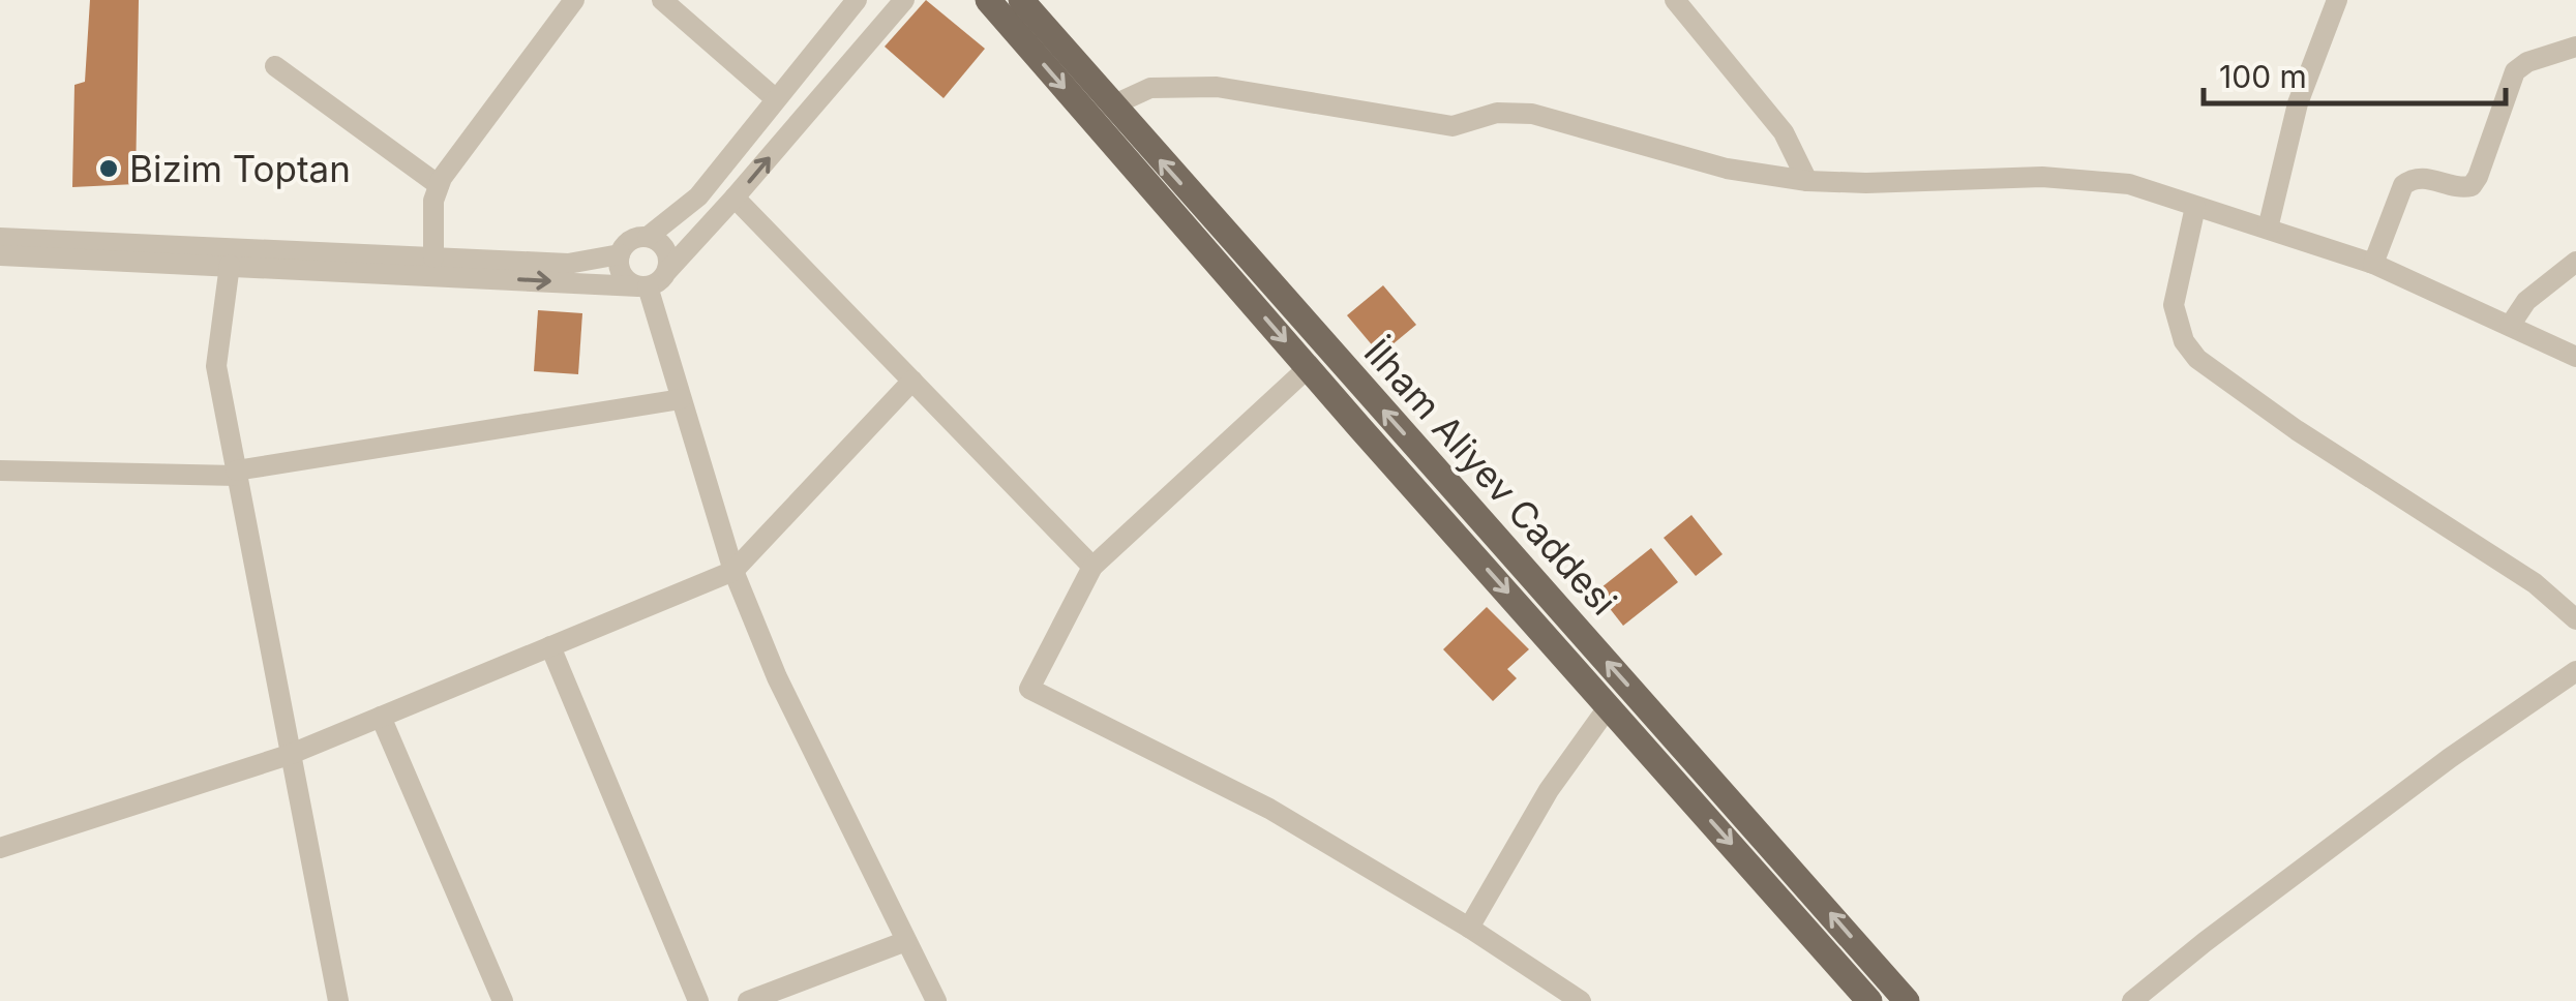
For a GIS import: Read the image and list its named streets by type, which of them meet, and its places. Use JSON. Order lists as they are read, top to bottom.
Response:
{
  "streets": {
    "main road": ["İlham Aliyev Caddesi"]
  },
  "places": ["Bizim Toptan"],
  "scale_bar": "100 m"
}
